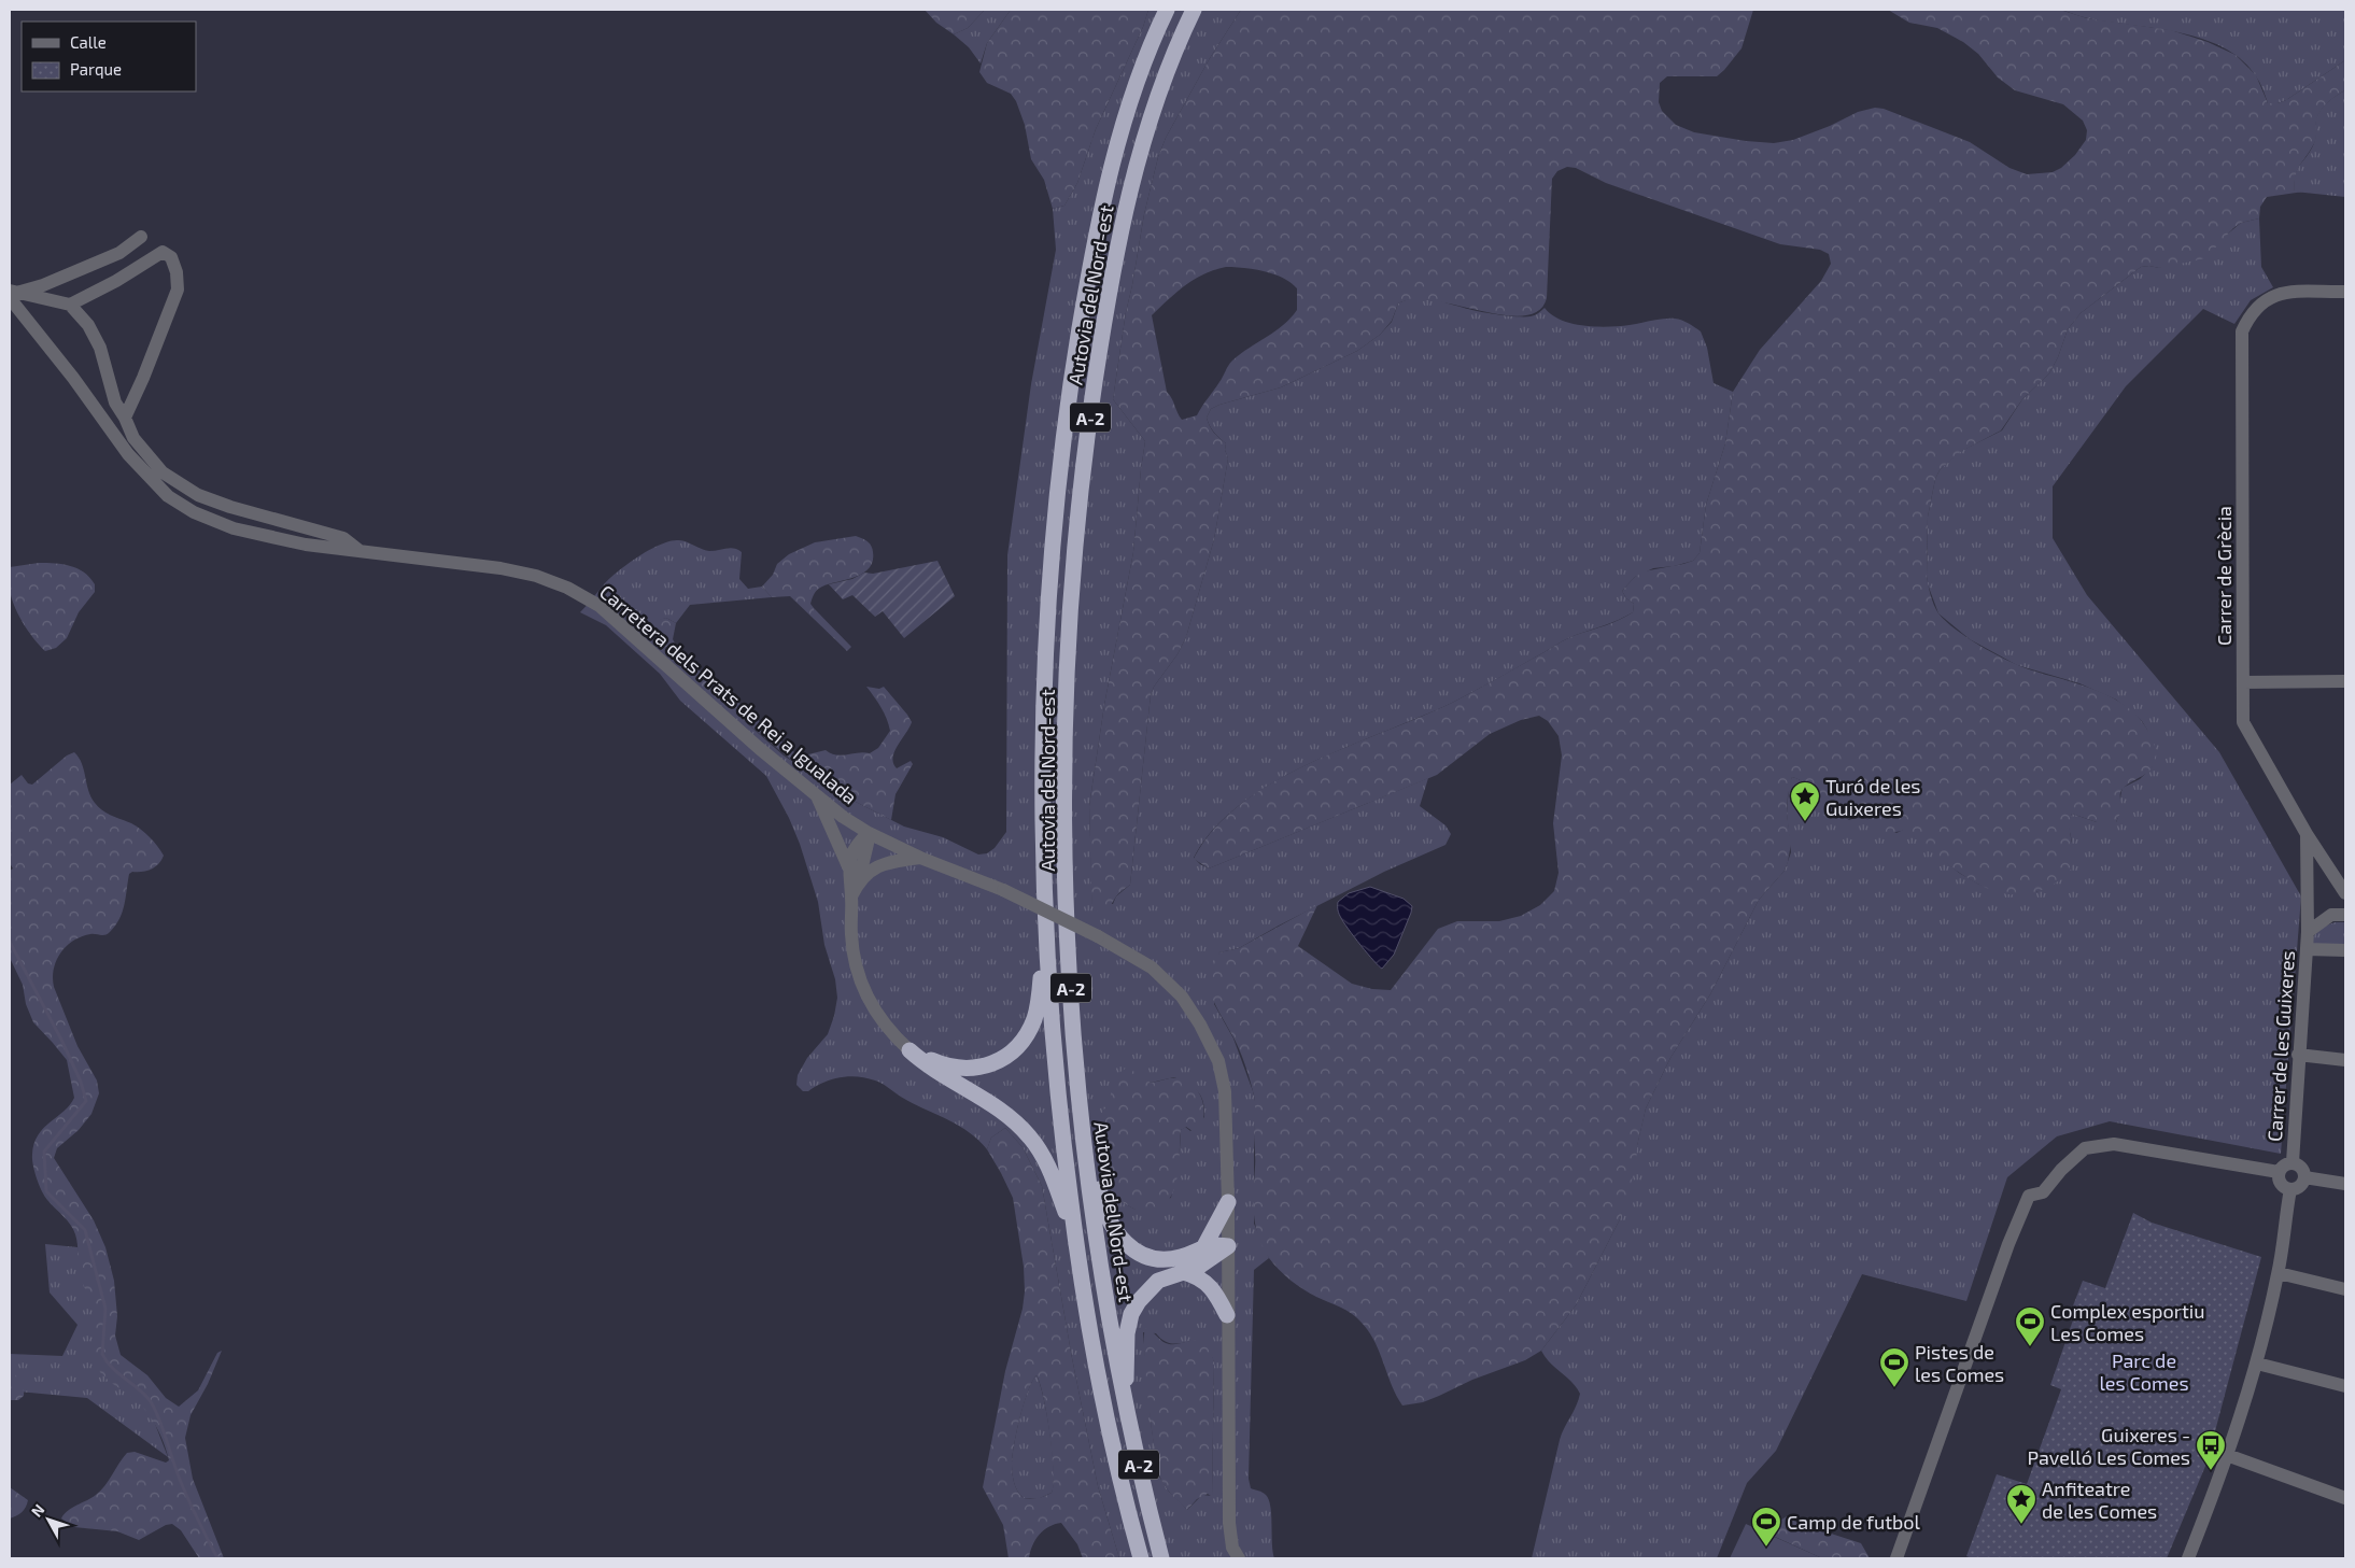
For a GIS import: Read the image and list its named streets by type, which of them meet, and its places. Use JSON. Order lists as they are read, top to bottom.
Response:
{
  "streets": {
    "highway": ["Autovia del Nord-est", "A-2"],
    "street": ["Carrer de Grècia", "Carretera dels Prats de Rei a Igualada", "Carrer de les Guixeres"]
  },
  "crossings": [
    ["Carrer de Grècia", "Carrer de les Guixeres"]
  ],
  "parks": ["Parc de les Comes"],
  "places": {
    "place": ["Turó de les Guixeres", "Anfiteatre de les Comes"],
    "sports": ["Complex esportiu Les Comes", "Pistes de les Comes", "Camp de futbol"],
    "bus stop": ["Guixeres - Pavelló Les Comes"]
  },
  "legend": ["Calle", "Parque"],
  "north": "top left"
}
